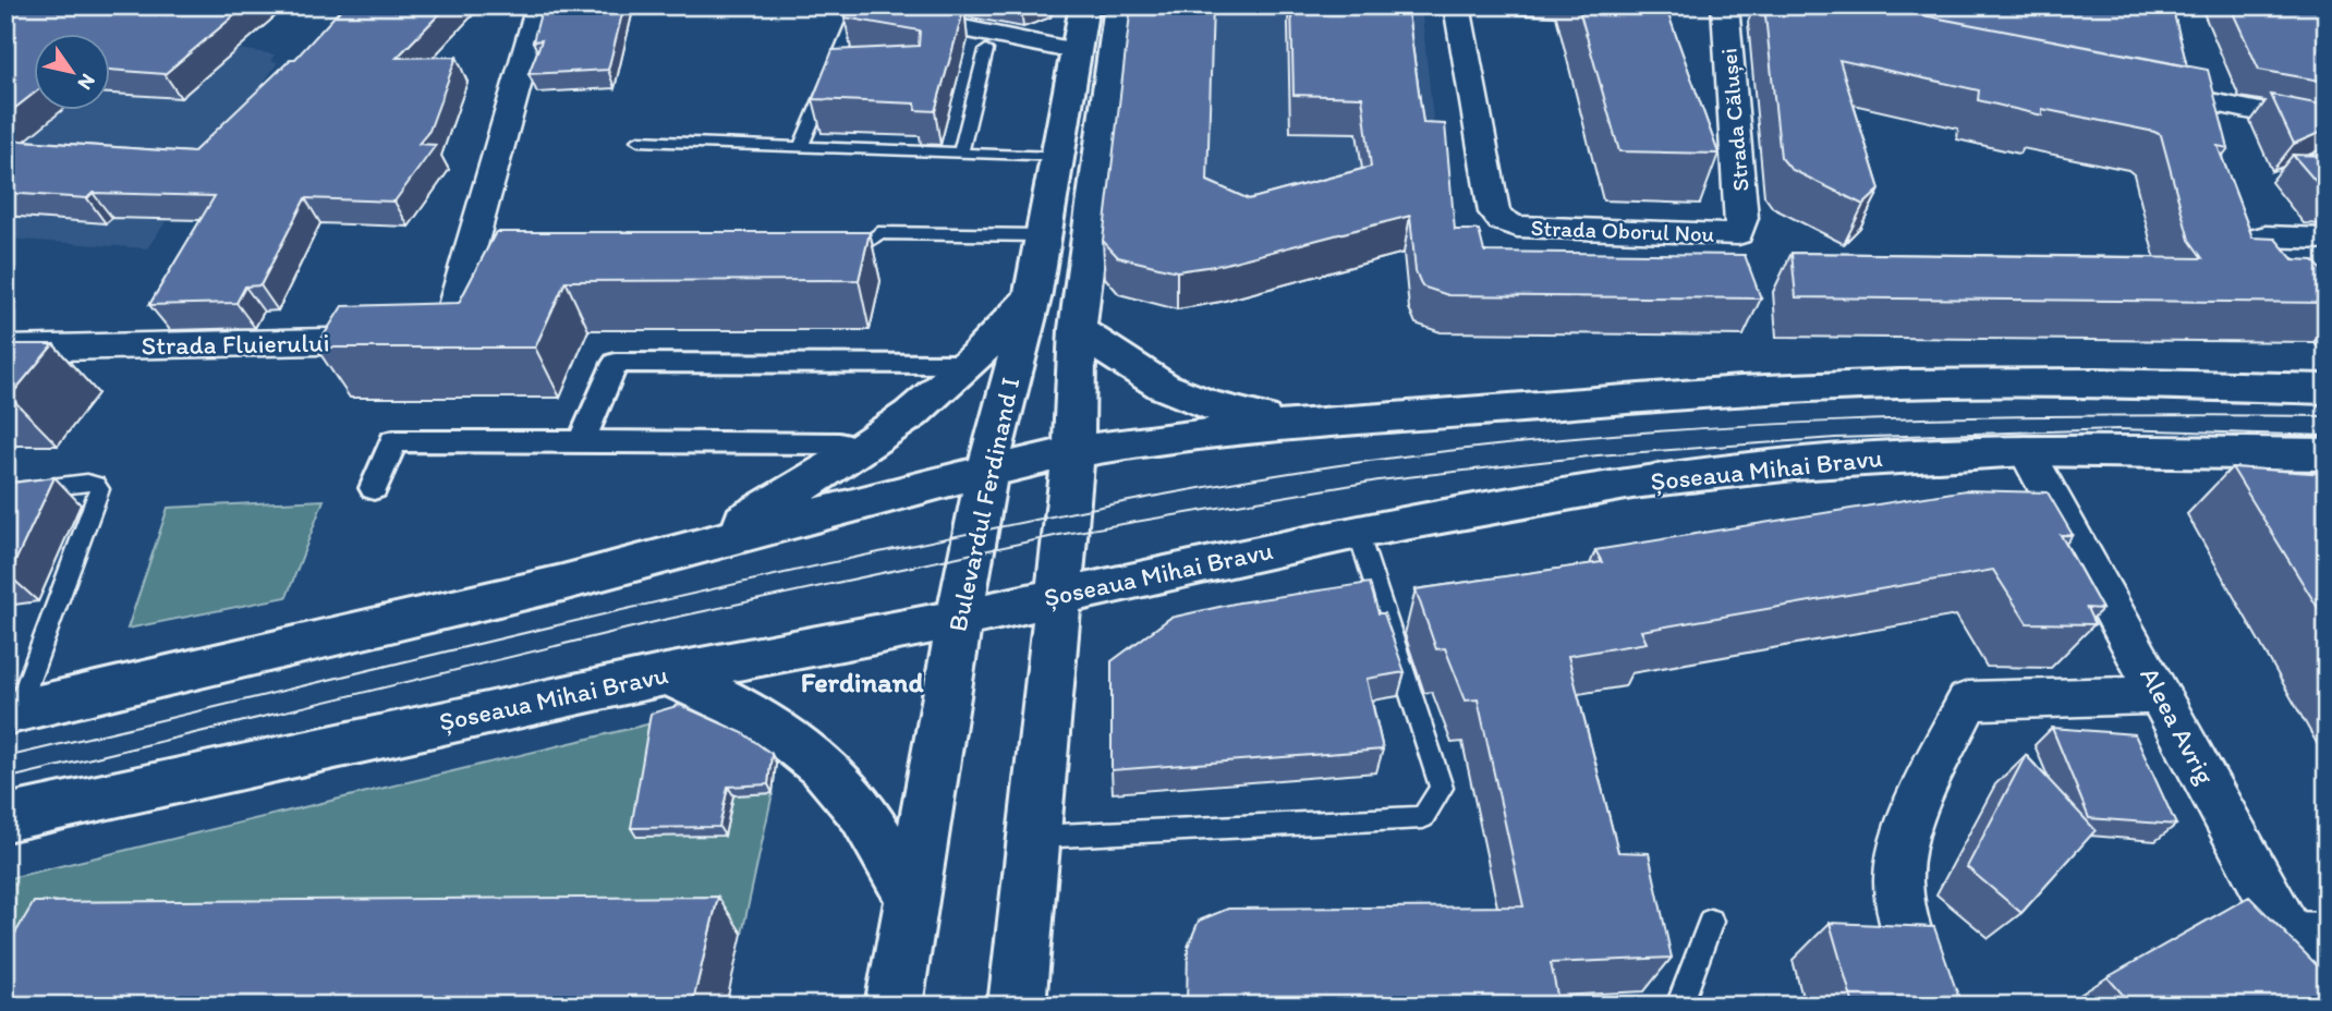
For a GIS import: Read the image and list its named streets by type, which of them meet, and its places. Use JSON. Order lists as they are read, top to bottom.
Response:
{
  "streets": {
    "main road": ["Șoseaua Mihai Bravu", "Bulevardul Ferdinand I"],
    "street": [
      "Strada Călușei",
      "Strada Oborul Nou",
      "Strada Fluierului",
      "Aleea Avrig"
    ]
  },
  "crossings": [
    ["Strada Călușei", "Strada Oborul Nou"],
    ["Șoseaua Mihai Bravu", "Bulevardul Ferdinand I"],
    ["Șoseaua Mihai Bravu", "Aleea Avrig"]
  ],
  "districts": ["Ferdinand"],
  "north": "bottom right"
}
